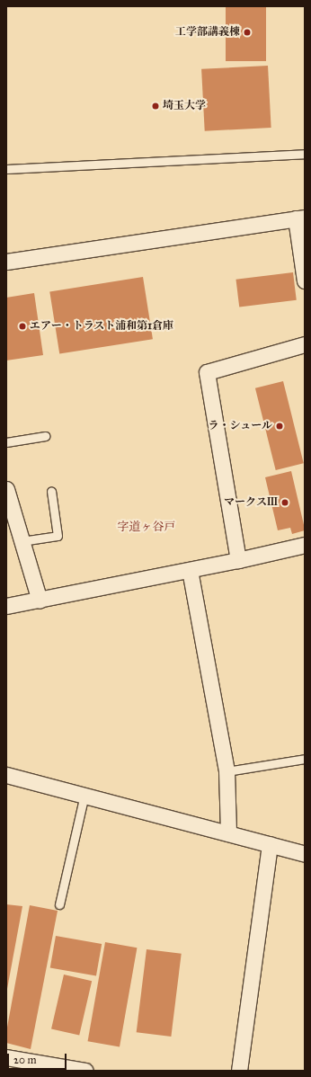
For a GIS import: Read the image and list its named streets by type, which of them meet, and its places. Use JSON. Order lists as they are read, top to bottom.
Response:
{
  "districts": ["字道ヶ谷戸"],
  "places": [
    "工学部講義棟",
    "埼玉大学",
    "エアー・トラスト浦和第1倉庫",
    "ラ・シュール",
    "マークスⅢ"
  ],
  "scale_bar": "20 m"
}
